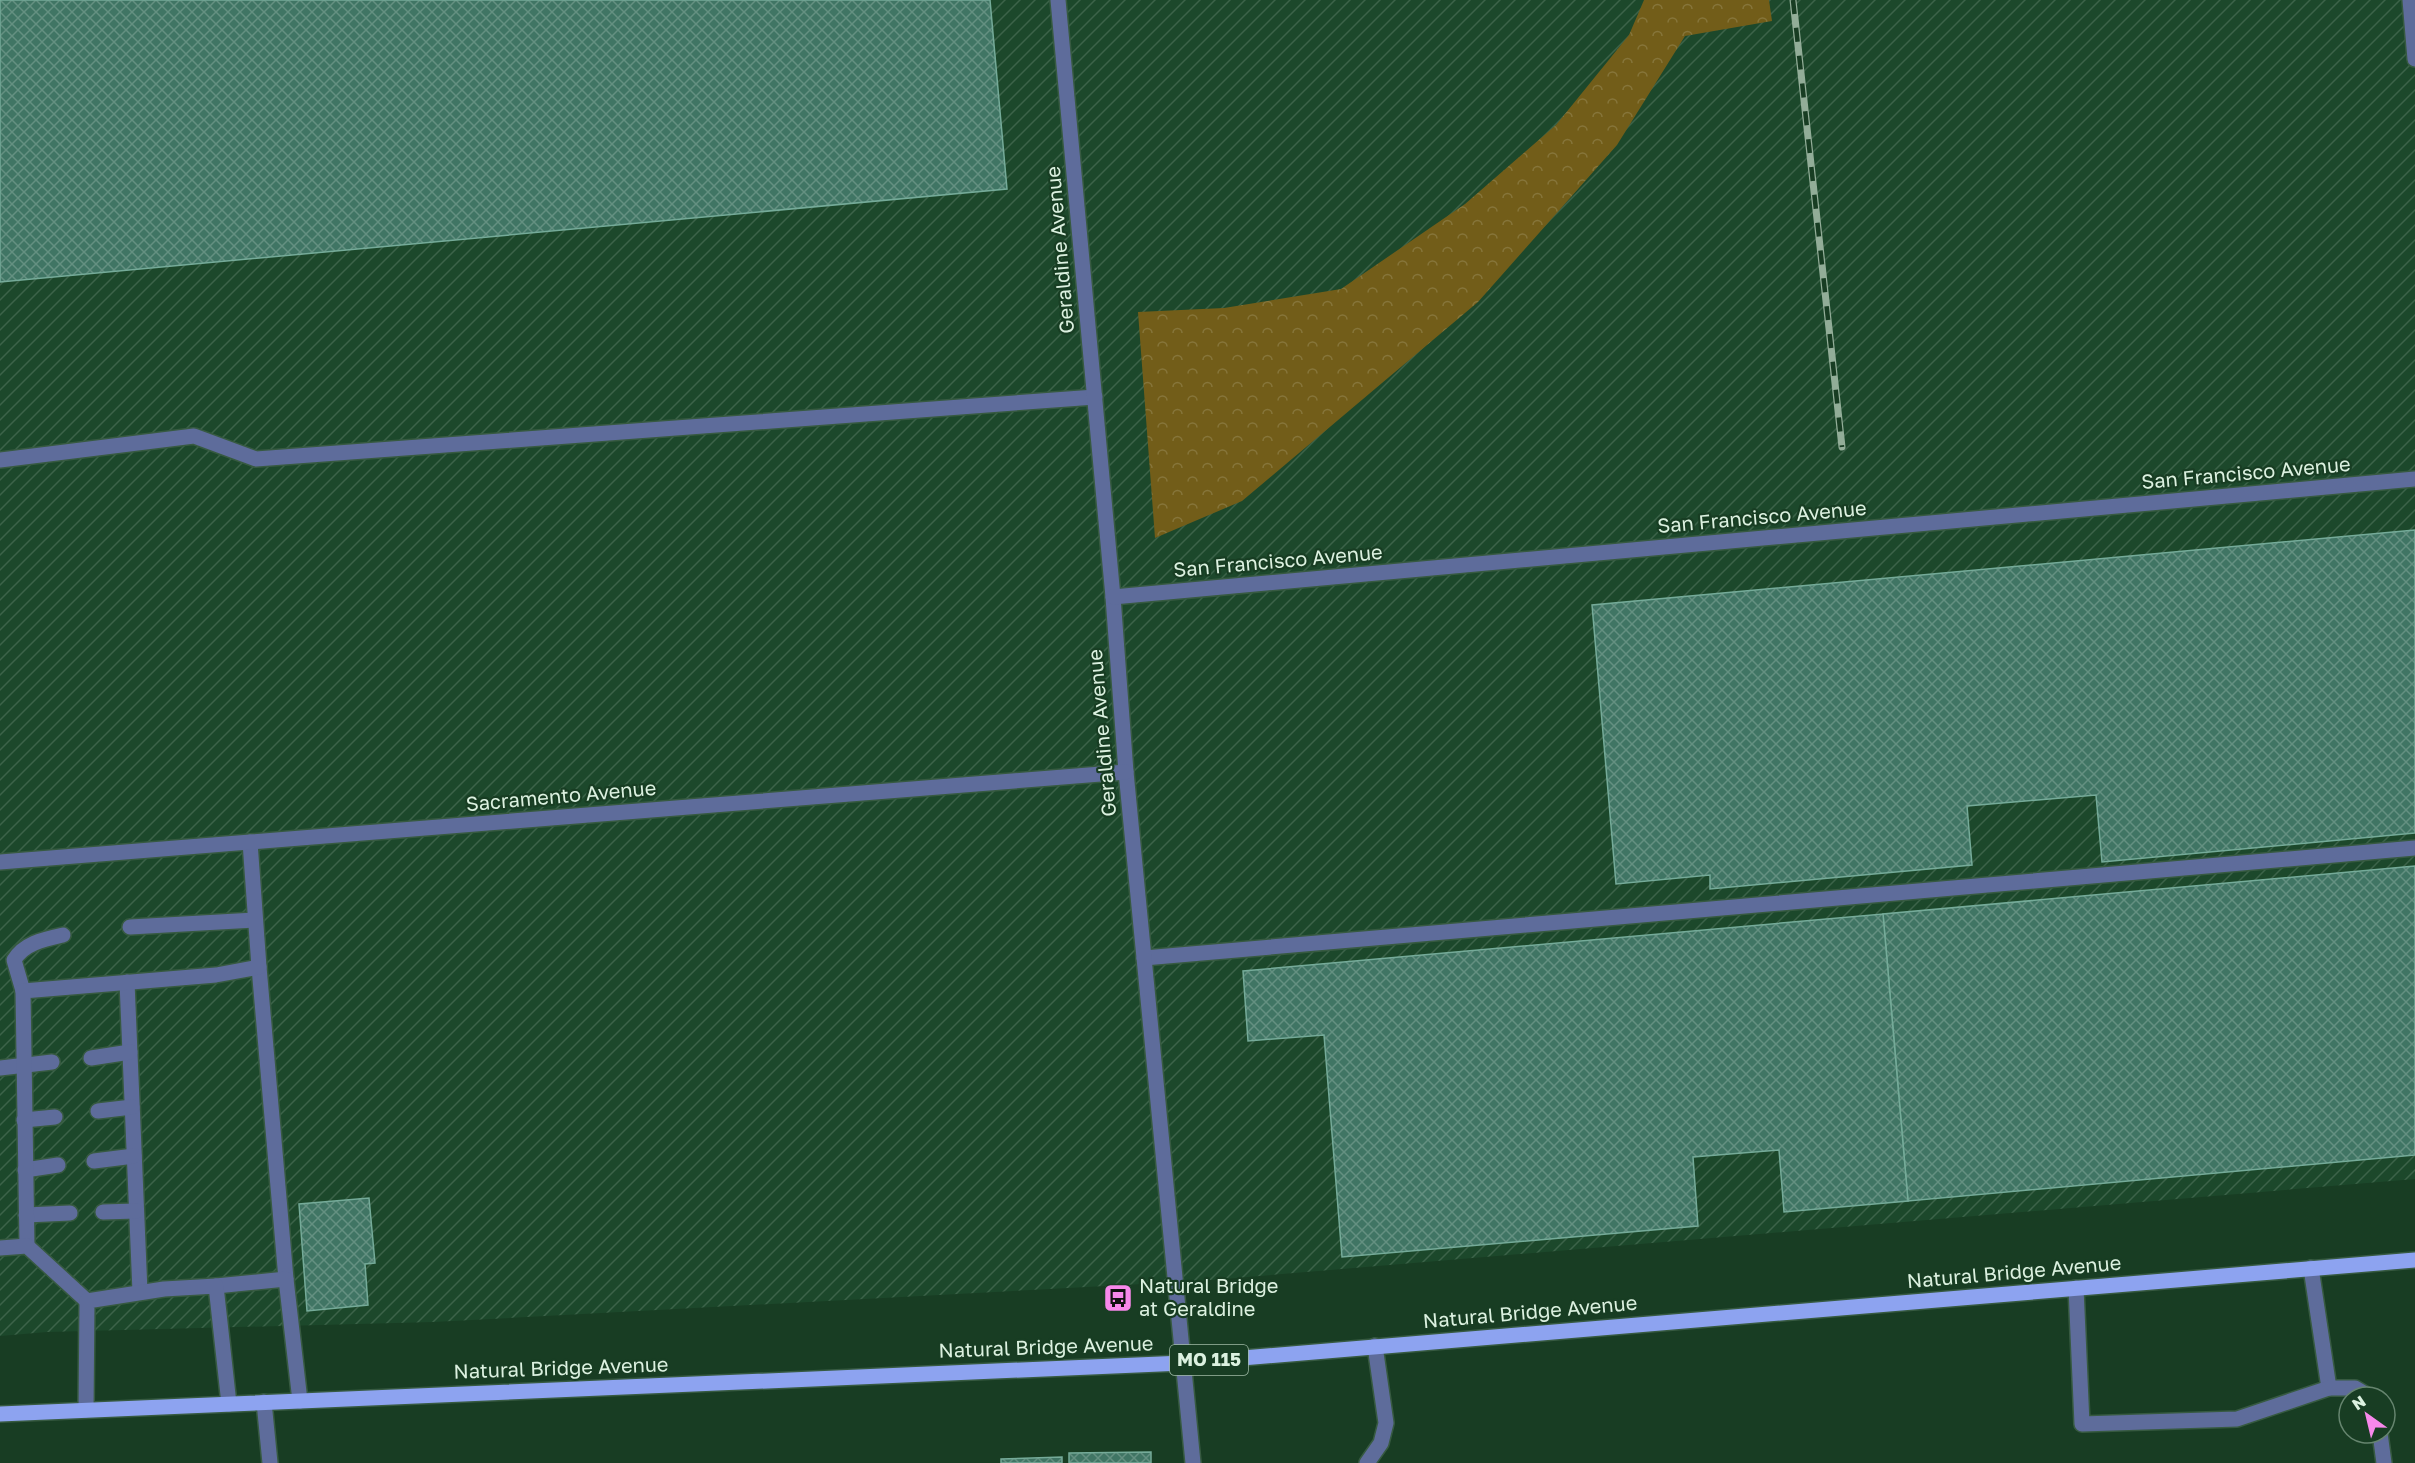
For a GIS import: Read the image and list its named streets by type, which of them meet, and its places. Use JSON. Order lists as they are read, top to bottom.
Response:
{
  "streets": {
    "main road": ["Natural Bridge Avenue", "MO 115"],
    "street": ["Geraldine Avenue", "San Francisco Avenue", "Sacramento Avenue"]
  },
  "crossings": [
    ["Geraldine Avenue", "San Francisco Avenue"],
    ["Geraldine Avenue", "Sacramento Avenue"],
    ["Geraldine Avenue", "Natural Bridge Avenue"]
  ],
  "places": {
    "bus stop": ["Natural Bridge at Geraldine"]
  },
  "north": "top left"
}
